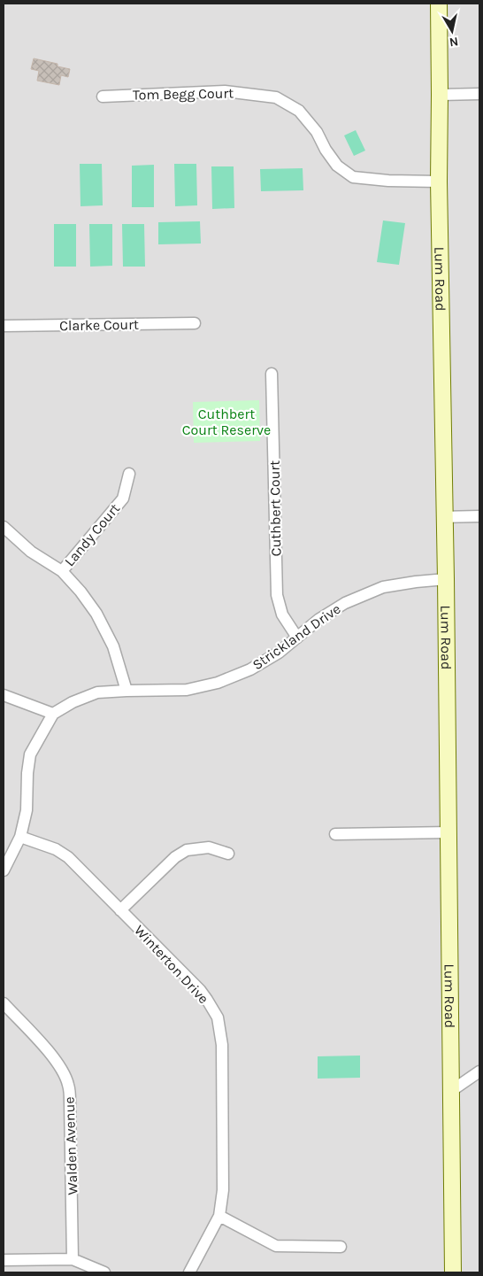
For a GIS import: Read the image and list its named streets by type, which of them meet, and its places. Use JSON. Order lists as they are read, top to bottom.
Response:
{
  "streets": {
    "street": [
      "Tom Begg Court",
      "Lum Road",
      "Clarke Court",
      "Cuthbert Court",
      "Landy Court",
      "Strickland Drive",
      "Winterton Drive",
      "Walden Avenue"
    ]
  },
  "crossings": [
    ["Tom Begg Court", "Lum Road"],
    ["Lum Road", "Strickland Drive"],
    ["Cuthbert Court", "Strickland Drive"],
    ["Strickland Drive", "Winterton Drive"]
  ],
  "parks": ["Cuthbert Court Reserve"],
  "north": "bottom"
}
